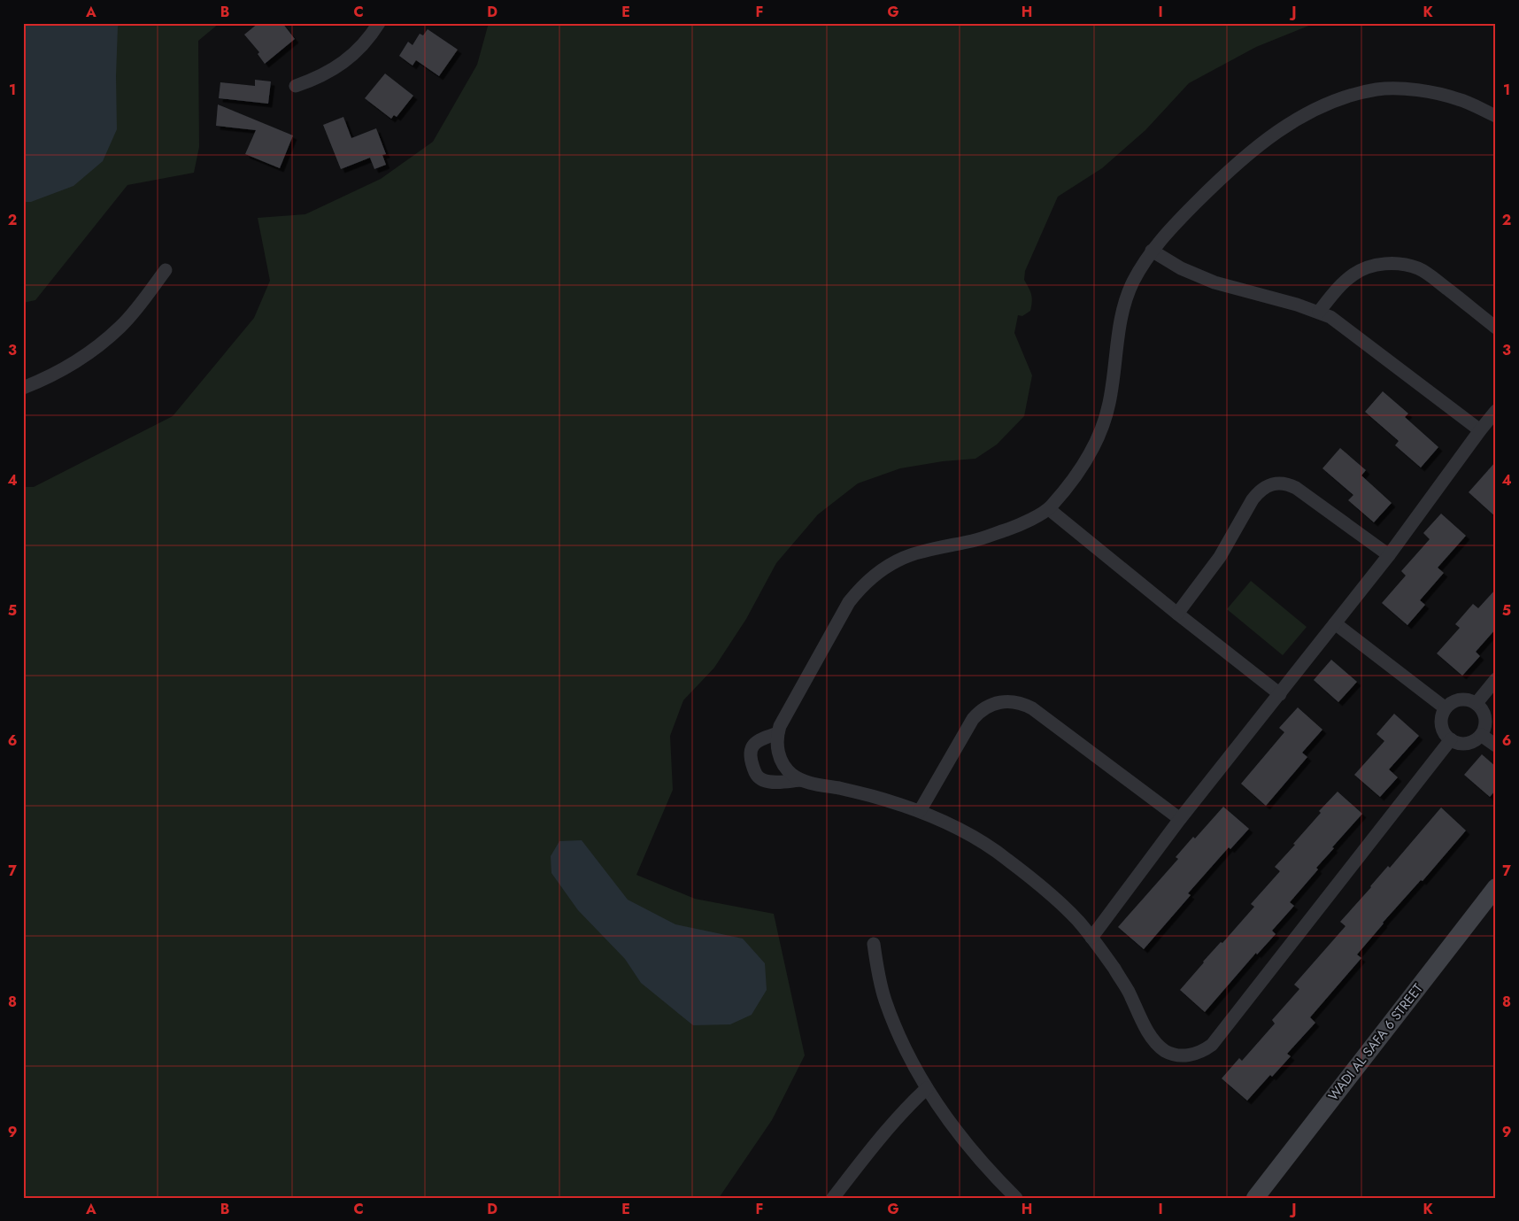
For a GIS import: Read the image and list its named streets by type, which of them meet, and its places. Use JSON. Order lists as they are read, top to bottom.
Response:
{
  "streets": {
    "main road": ["WADI AL SAFA 6 STREET"]
  },
  "grid": {
    "columns": [
      "A",
      "B",
      "C",
      "D",
      "E",
      "F",
      "G",
      "H",
      "I",
      "J",
      "K"
    ],
    "rows": [
      "1",
      "2",
      "3",
      "4",
      "5",
      "6",
      "7",
      "8",
      "9"
    ]
  }
}
